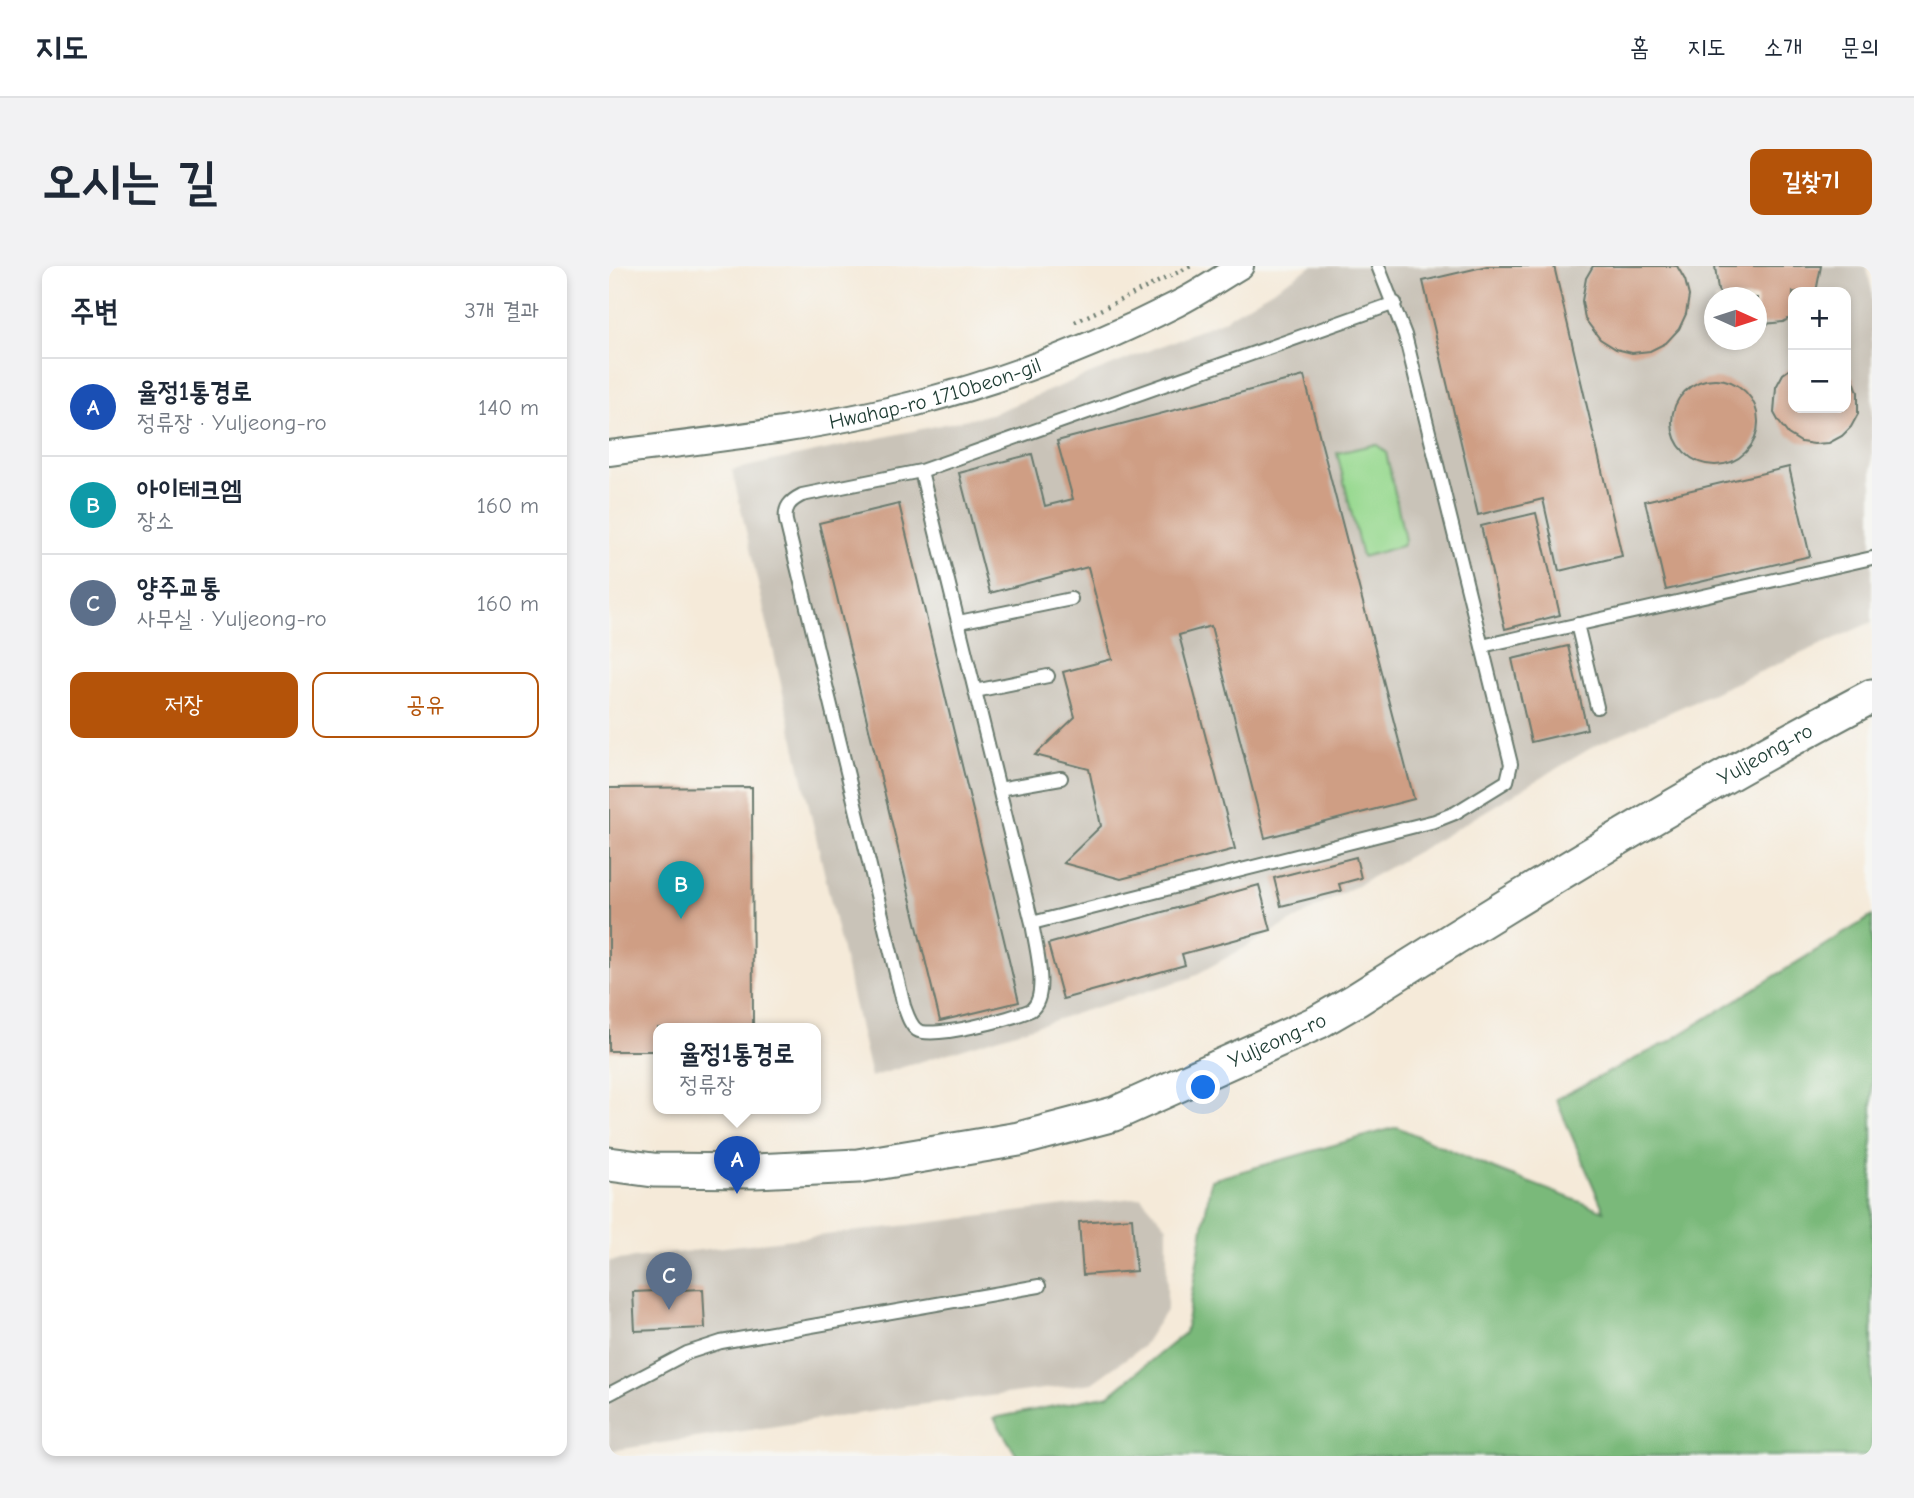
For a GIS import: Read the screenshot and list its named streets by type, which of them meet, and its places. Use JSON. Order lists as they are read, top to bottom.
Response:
{
  "streets": {
    "main road": ["Yuljeong-ro"],
    "street": ["Hwahap-ro 1710beon-gil"]
  },
  "north": "right",
  "page": {
    "header": "지도",
    "nav": [
      "홈",
      "지도",
      "소개",
      "문의"
    ],
    "buttons": [
      "길찾기",
      ["저장", "공유"]
    ],
    "title": "오시는 길",
    "heading": ["주변", "3개 결과"],
    "map_buttons": ["+", "−"],
    "list": [
      {
        "mark": "A",
        "name": "율정1통경로",
        "note": "정류장 · Yuljeong-ro",
        "value": "140 m"
      },
      {
        "mark": "B",
        "name": "아이테크엠",
        "note": "장소",
        "value": "160 m"
      },
      {
        "mark": "C",
        "name": "양주교통",
        "note": "사무실 · Yuljeong-ro",
        "value": "160 m"
      }
    ],
    "pins": ["B", "A", "C"],
    "popup": ["율정1통경로", "정류장"]
  }
}
